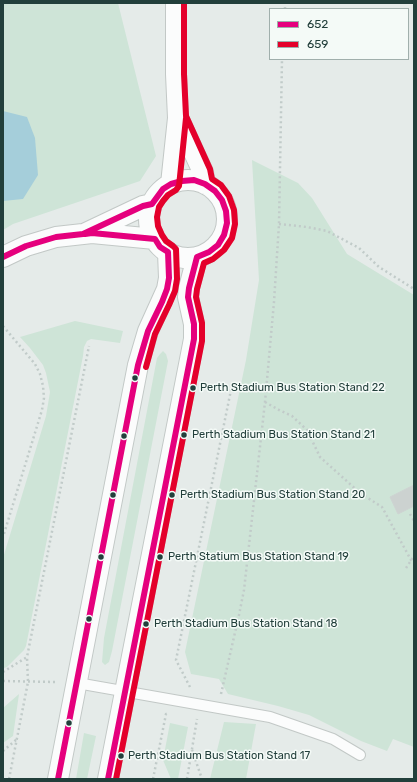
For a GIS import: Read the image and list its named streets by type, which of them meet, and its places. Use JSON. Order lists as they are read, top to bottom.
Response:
{
  "places": [
    "Perth Stadium Bus Station Stand 22",
    "Perth Stadium Bus Station Stand 21",
    "Perth Stadium Bus Station Stand 20",
    "Perth Statium Bus Station Stand 19",
    "Perth Stadium Bus Station Stand 18",
    "Perth Stadium Bus Station Stand 17"
  ],
  "lines": ["transit line 659", "transit line 652"],
  "legend": ["652", "659"]
}
